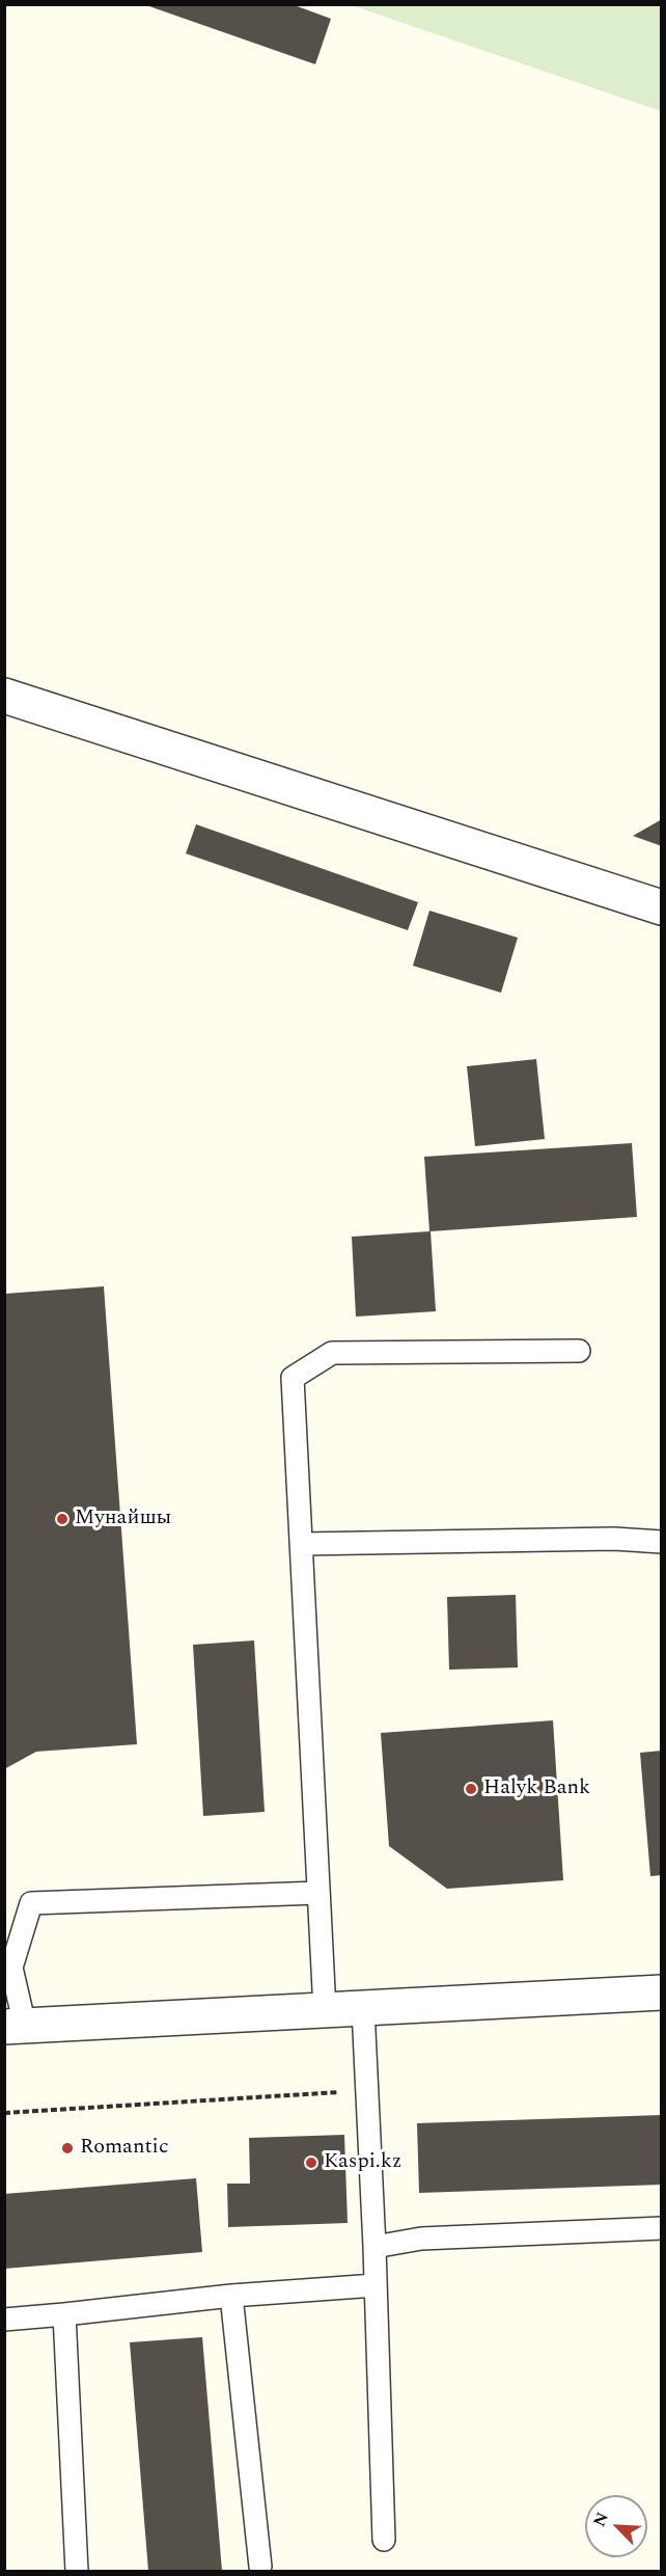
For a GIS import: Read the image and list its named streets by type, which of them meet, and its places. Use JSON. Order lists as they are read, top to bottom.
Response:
{
  "places": [
    "Мунайшы",
    "Halyk Bank",
    "Romantic",
    "Kaspi.kz"
  ],
  "north": "top left"
}
